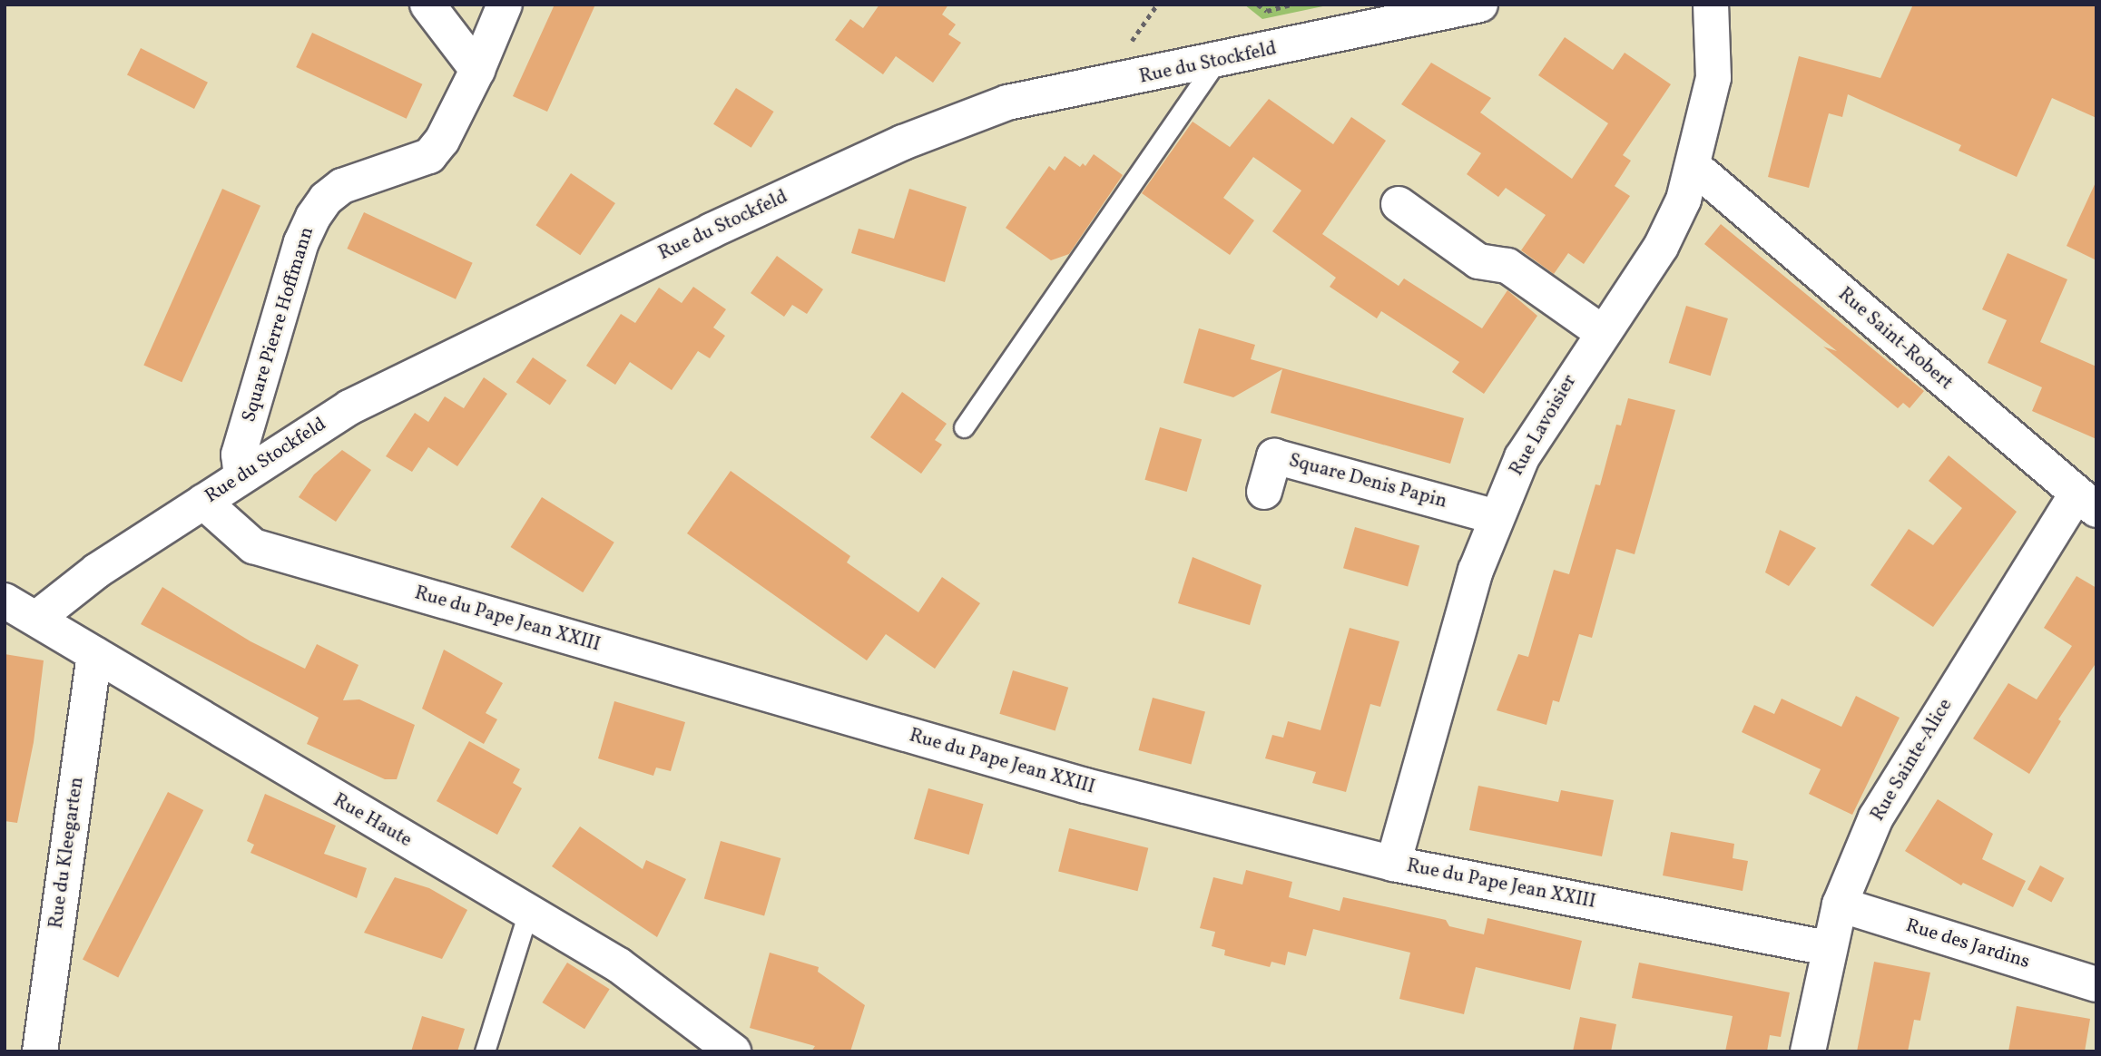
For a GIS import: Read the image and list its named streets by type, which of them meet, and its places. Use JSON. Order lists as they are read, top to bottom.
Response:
{
  "streets": {
    "street": [
      "Rue du Stockfeld",
      "Square Pierre Hoffmann",
      "Rue Saint-Robert",
      "Rue Lavoisier",
      "Square Denis Papin",
      "Rue du Pape Jean XXIII",
      "Rue Sainte-Alice",
      "Rue Haute",
      "Rue du Kleegarten",
      "Rue des Jardins"
    ]
  },
  "crossings": [
    ["Rue du Stockfeld", "Square Pierre Hoffmann"],
    ["Rue du Stockfeld", "Rue du Pape Jean XXIII"],
    ["Rue du Stockfeld", "Rue Haute"],
    ["Rue Saint-Robert", "Rue Lavoisier"],
    ["Rue Saint-Robert", "Rue Sainte-Alice"],
    ["Rue Lavoisier", "Square Denis Papin"],
    ["Rue Lavoisier", "Rue du Pape Jean XXIII"],
    ["Rue du Pape Jean XXIII", "Rue Sainte-Alice"],
    ["Rue Sainte-Alice", "Rue des Jardins"],
    ["Rue Haute", "Rue du Kleegarten"]
  ]
}
